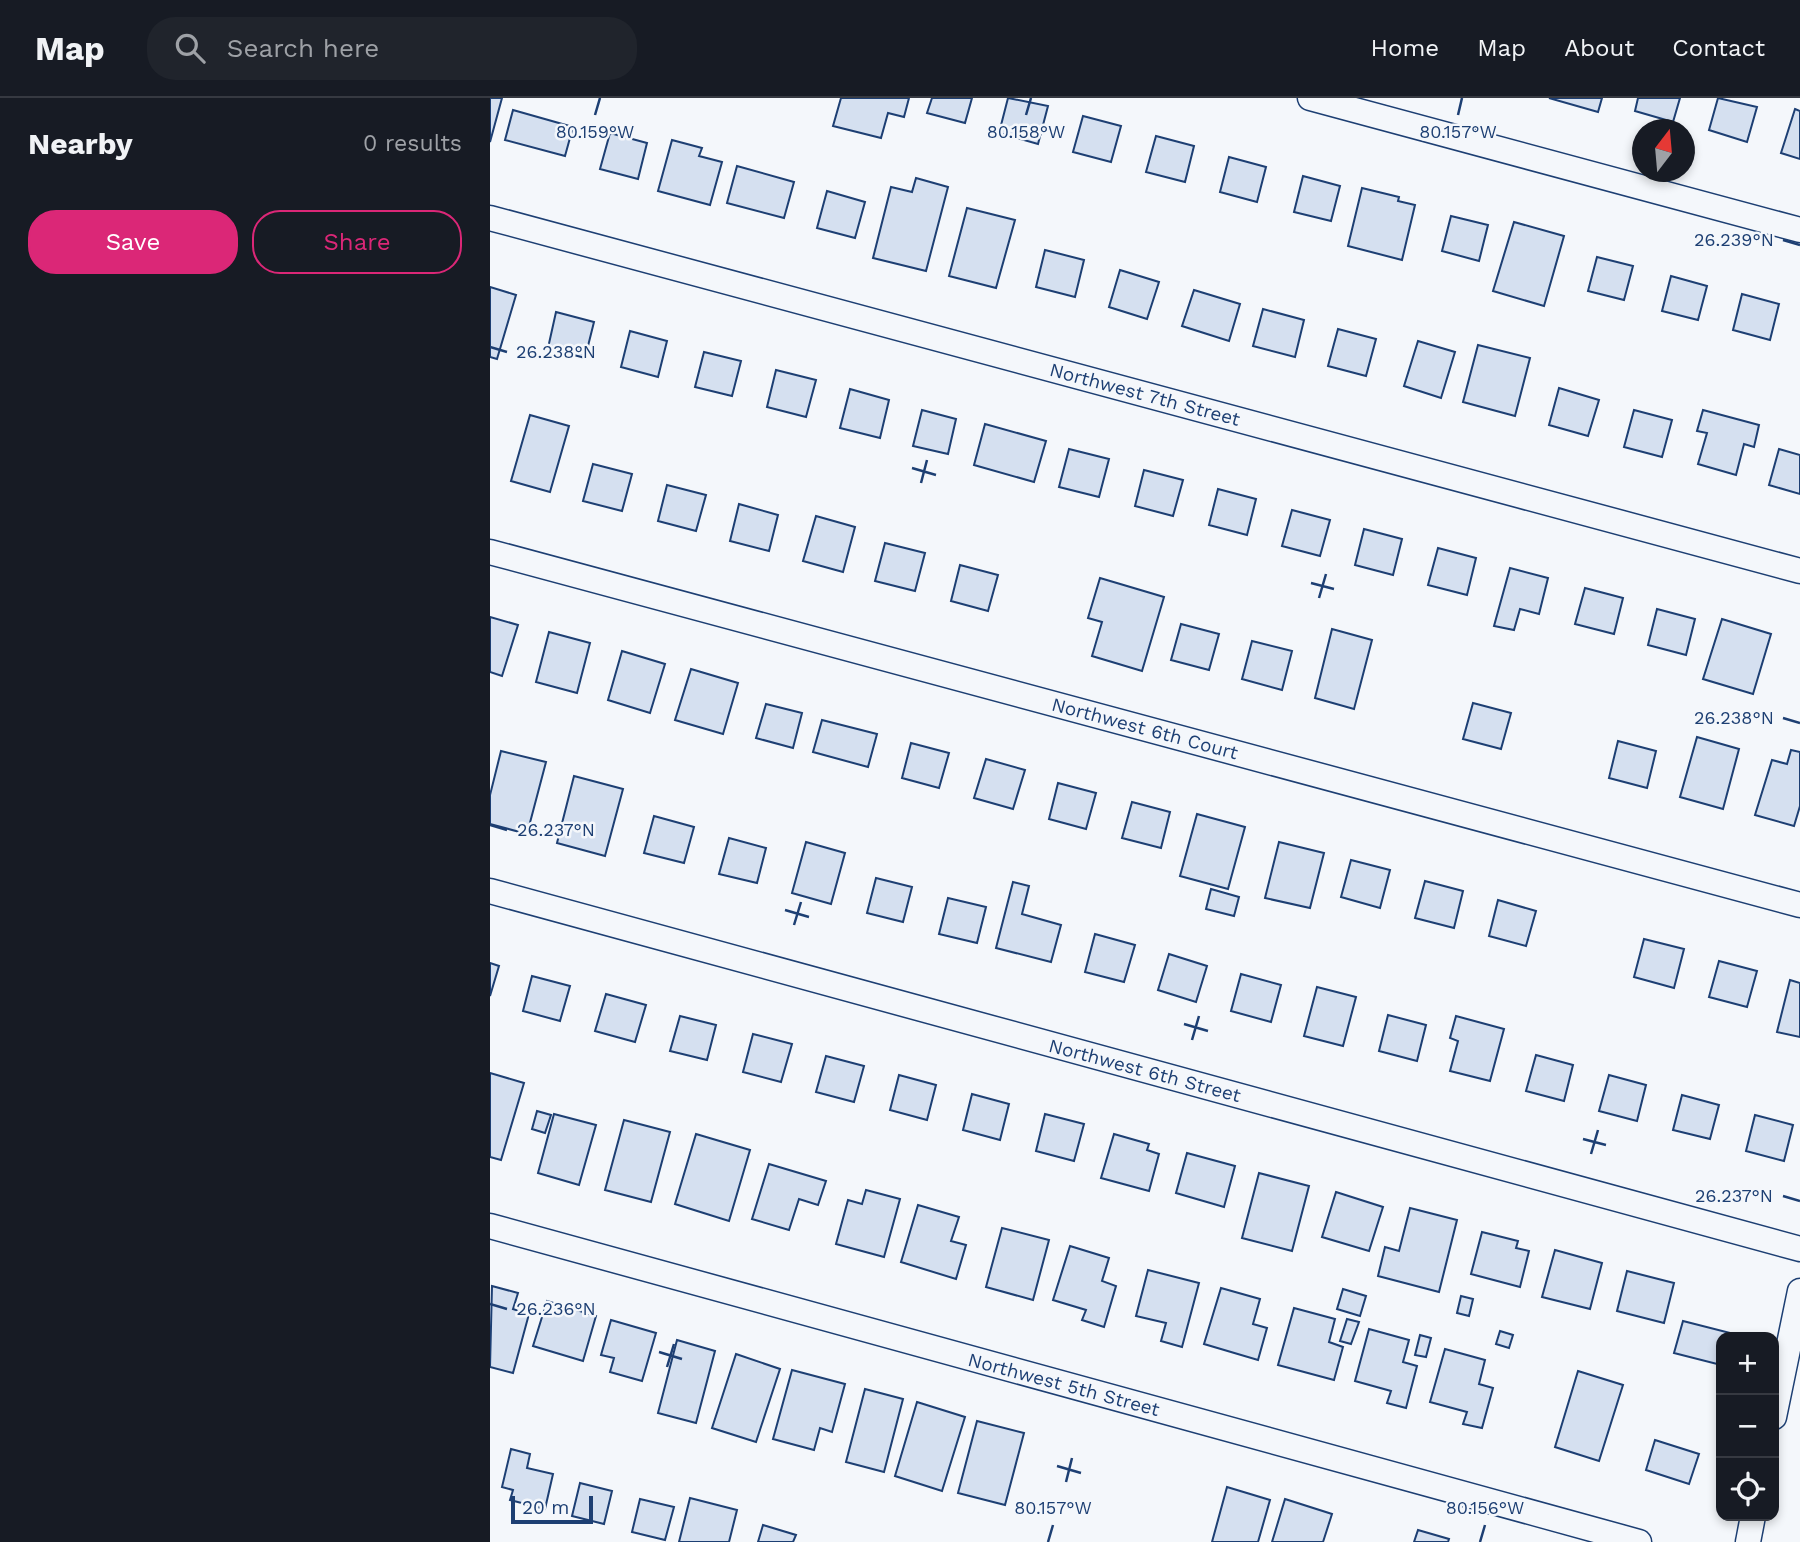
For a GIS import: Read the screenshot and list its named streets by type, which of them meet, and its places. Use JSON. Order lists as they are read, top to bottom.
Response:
{
  "streets": {
    "street": [
      "Northwest 7th Street",
      "Northwest 6th Court",
      "Northwest 6th Street",
      "Northwest 5th Street"
    ]
  },
  "scale_bar": "20 m",
  "north": "top",
  "page": {
    "header": "Map",
    "search": "Search here",
    "nav": [
      "Home",
      "Map",
      "About",
      "Contact"
    ],
    "heading": ["Nearby", "0 results"],
    "buttons": ["Save", "Share"],
    "map_buttons": ["+", "−"],
    "scale": "20 m"
  },
  "coordinates": [
    "80.159°W",
    "80.158°W",
    "80.157°W",
    "26.239°N",
    "26.238°N",
    "26.237°N",
    "26.236°N",
    "80.156°W"
  ]
}
